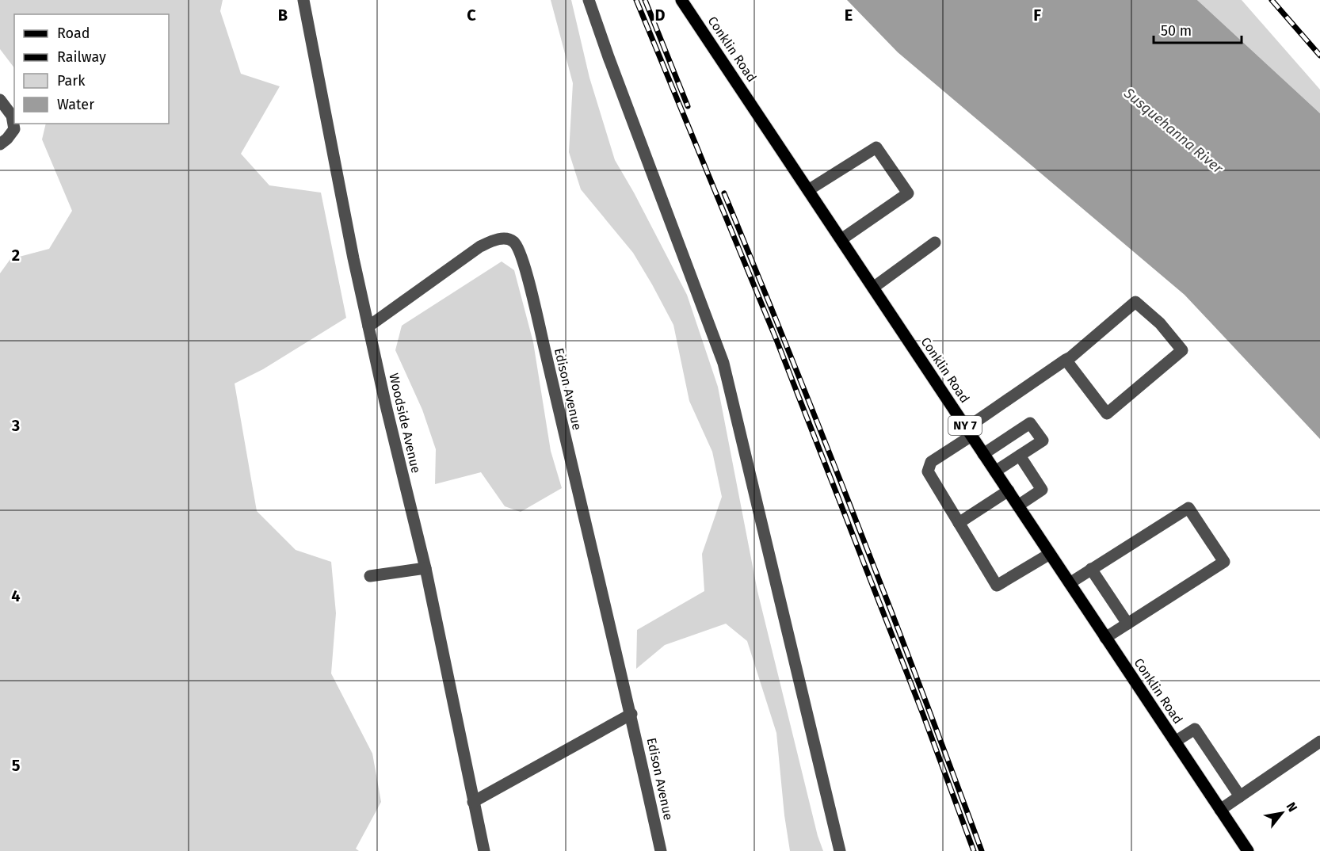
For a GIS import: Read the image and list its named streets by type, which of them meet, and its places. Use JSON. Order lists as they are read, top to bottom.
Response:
{
  "streets": {
    "main road": ["Conklin Road", "NY 7"],
    "street": ["Edison Avenue", "Woodside Avenue"]
  },
  "crossings": [
    ["Edison Avenue", "Woodside Avenue"]
  ],
  "water": ["Susquehanna River"],
  "legend": [
    "Road",
    "Railway",
    "Park",
    "Water"
  ],
  "scale_bar": "50 m",
  "north": "top right",
  "grid": {
    "columns": [
      "B",
      "C",
      "D",
      "E",
      "F"
    ],
    "rows": [
      "2",
      "3",
      "4",
      "5"
    ]
  }
}
